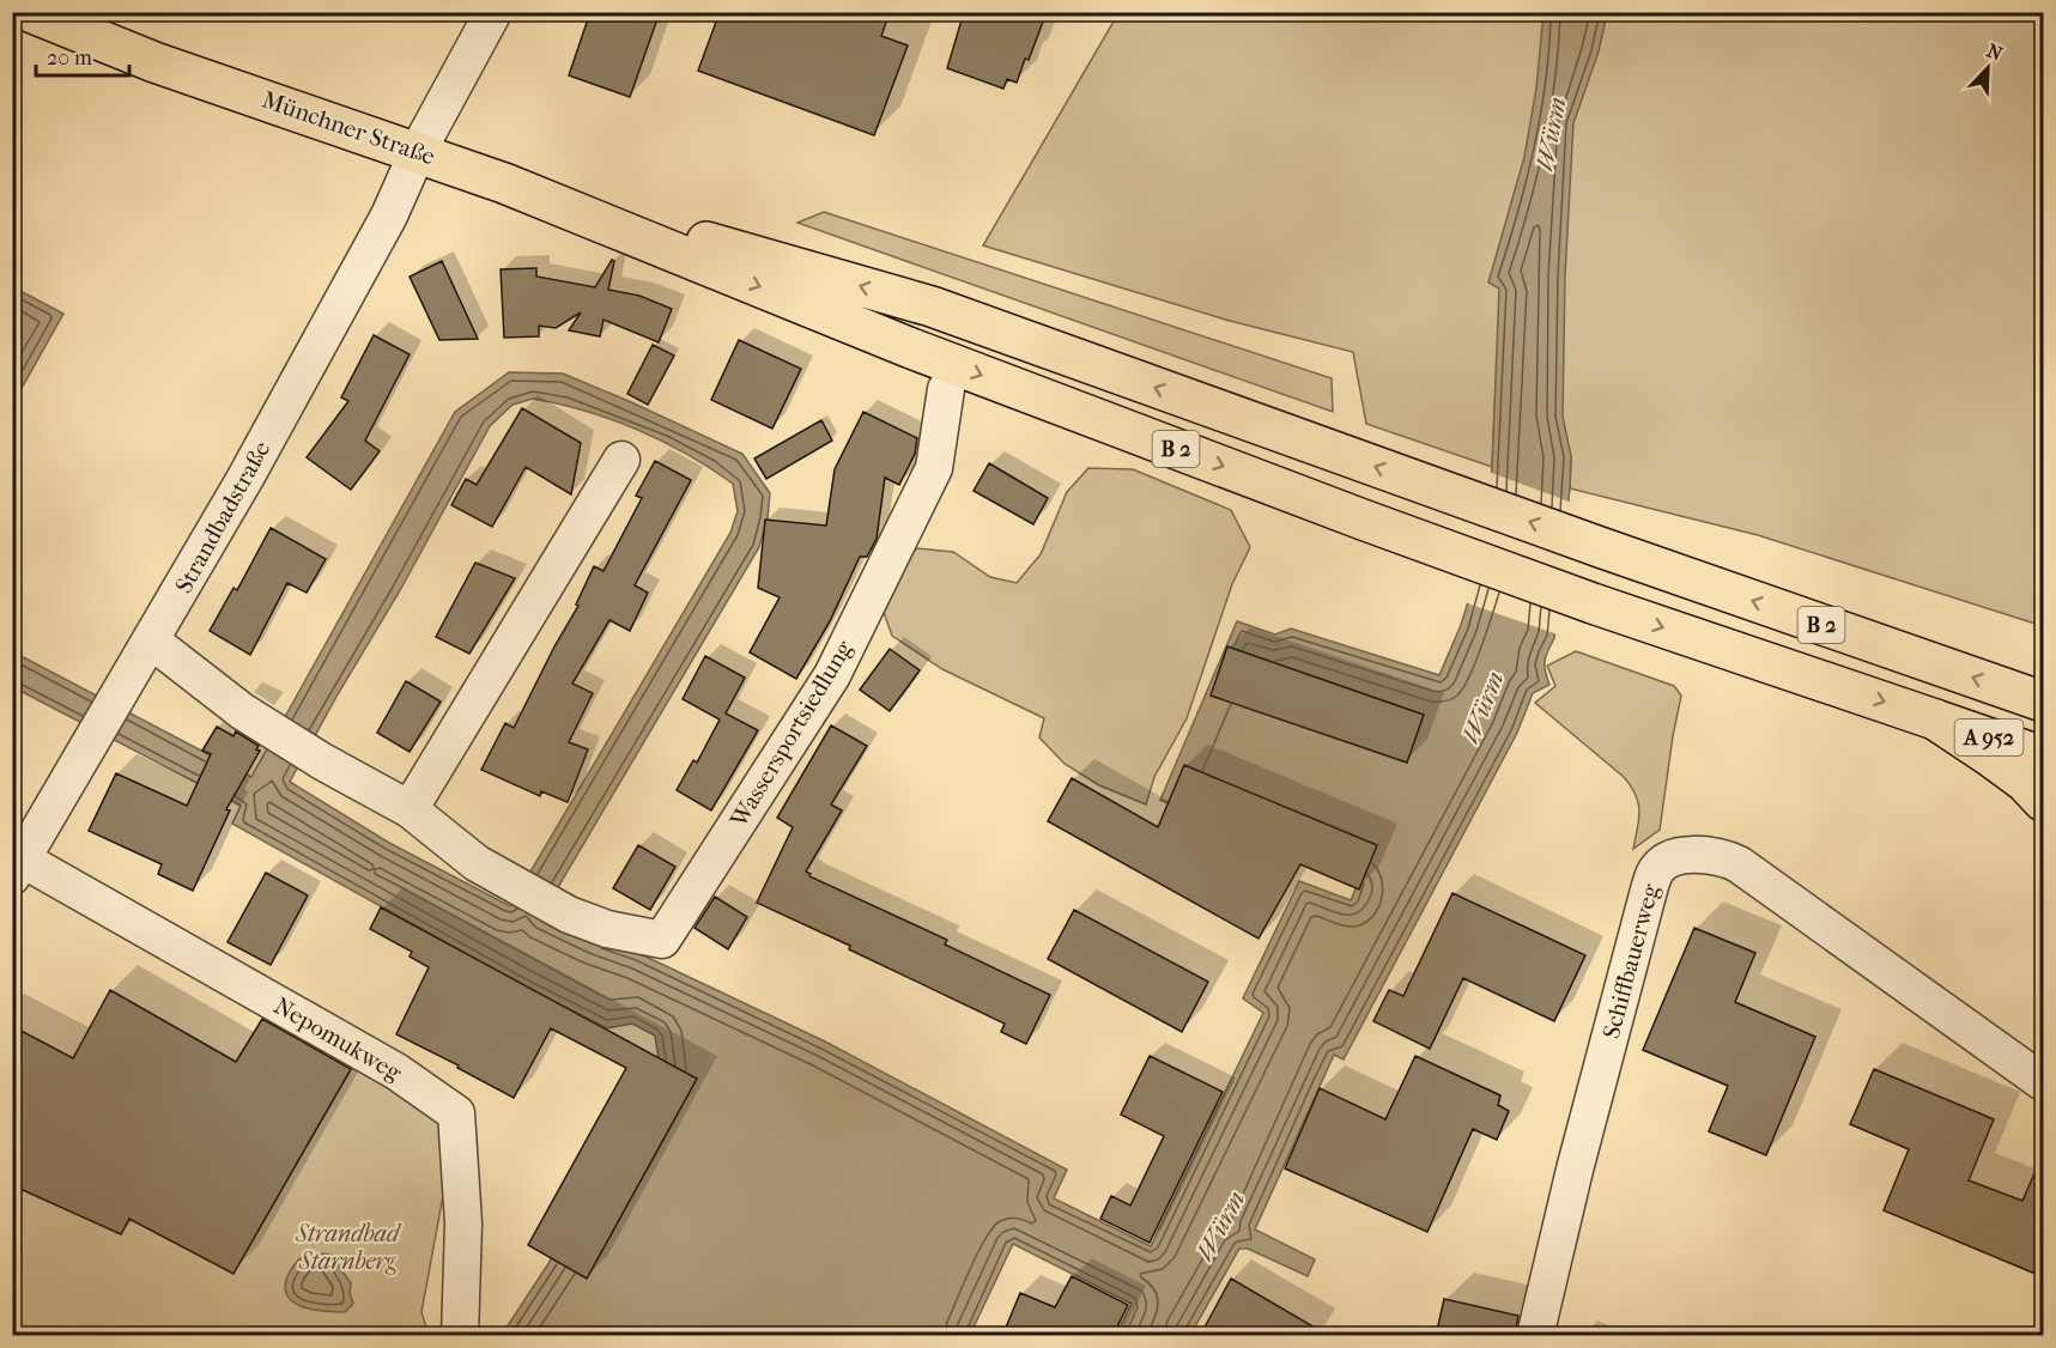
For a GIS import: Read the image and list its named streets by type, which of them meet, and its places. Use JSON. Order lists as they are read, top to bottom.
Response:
{
  "streets": {
    "main road": ["Münchner Straße", "B 2", "A 952"],
    "street": [
      "Strandbadstraße",
      "Wassersportsiedlung",
      "Schiffbauerweg",
      "Nepomukweg"
    ]
  },
  "crossings": [
    ["Münchner Straße", "Strandbadstraße"],
    ["Münchner Straße", "A 952"],
    ["Strandbadstraße", "Nepomukweg"]
  ],
  "water": ["Würm"],
  "parks": ["Strandbad Starnberg"],
  "scale_bar": "20 m",
  "north": "top right"
}
